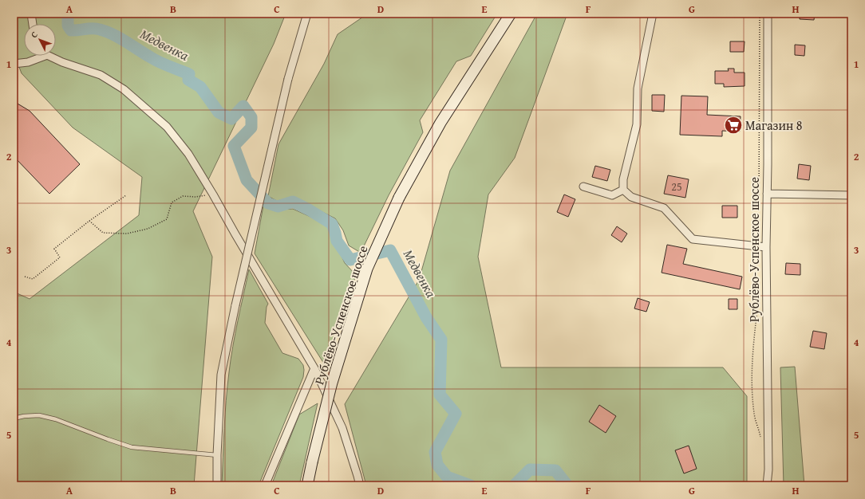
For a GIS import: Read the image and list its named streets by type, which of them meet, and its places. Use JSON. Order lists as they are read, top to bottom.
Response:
{
  "streets": {
    "main road": ["Рублёво-Успенское шоссе"]
  },
  "water": ["Медвенка"],
  "places": {
    "supermarket": ["Магазин 8"]
  },
  "house_numbers": ["25"],
  "north": "top left",
  "grid": {
    "columns": [
      "A",
      "B",
      "C",
      "D",
      "E",
      "F",
      "G",
      "H"
    ],
    "rows": [
      "1",
      "2",
      "3",
      "4",
      "5"
    ]
  }
}
